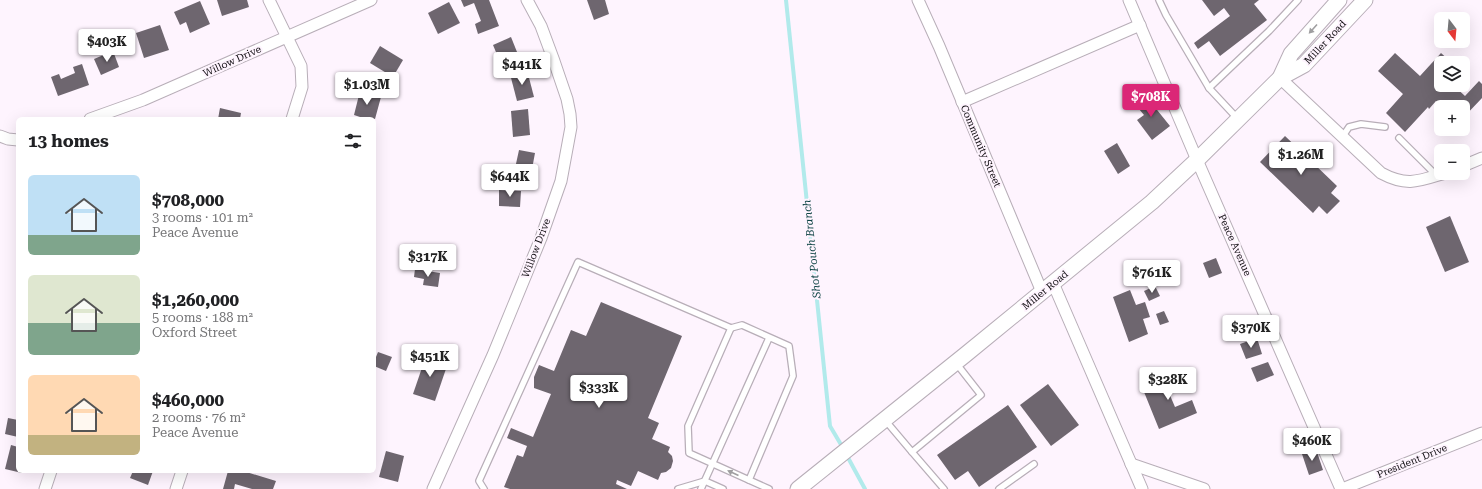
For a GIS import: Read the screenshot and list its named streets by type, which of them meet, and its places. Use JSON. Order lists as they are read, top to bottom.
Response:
{
  "streets": {
    "main road": ["Miller Road"],
    "street": [
      "Willow Drive",
      "Community Street",
      "Peace Avenue",
      "President Drive"
    ]
  },
  "crossings": [
    ["Miller Road", "Community Street"],
    ["Miller Road", "Peace Avenue"],
    ["Peace Avenue", "President Drive"]
  ],
  "water": ["Shot Pouch Branch"],
  "north": "bottom",
  "page": {
    "map_buttons": ["+", "−"],
    "price": [
      "$403K",
      "$441K",
      "$1.03M",
      "$708K",
      "$1.26M",
      "$644K",
      "$317K",
      "$761K",
      "$370K",
      "$451K",
      "$328K",
      "$333K",
      "$460K"
    ],
    "heading": "13 homes",
    "list": [
      {
        "name": "$708,000",
        "note": "3 rooms · 101 m² · Peace Avenue"
      },
      {
        "name": "$1,260,000",
        "note": "5 rooms · 188 m² · Oxford Street"
      },
      {
        "name": "$460,000",
        "note": "2 rooms · 76 m² · Peace Avenue"
      }
    ]
  }
}
